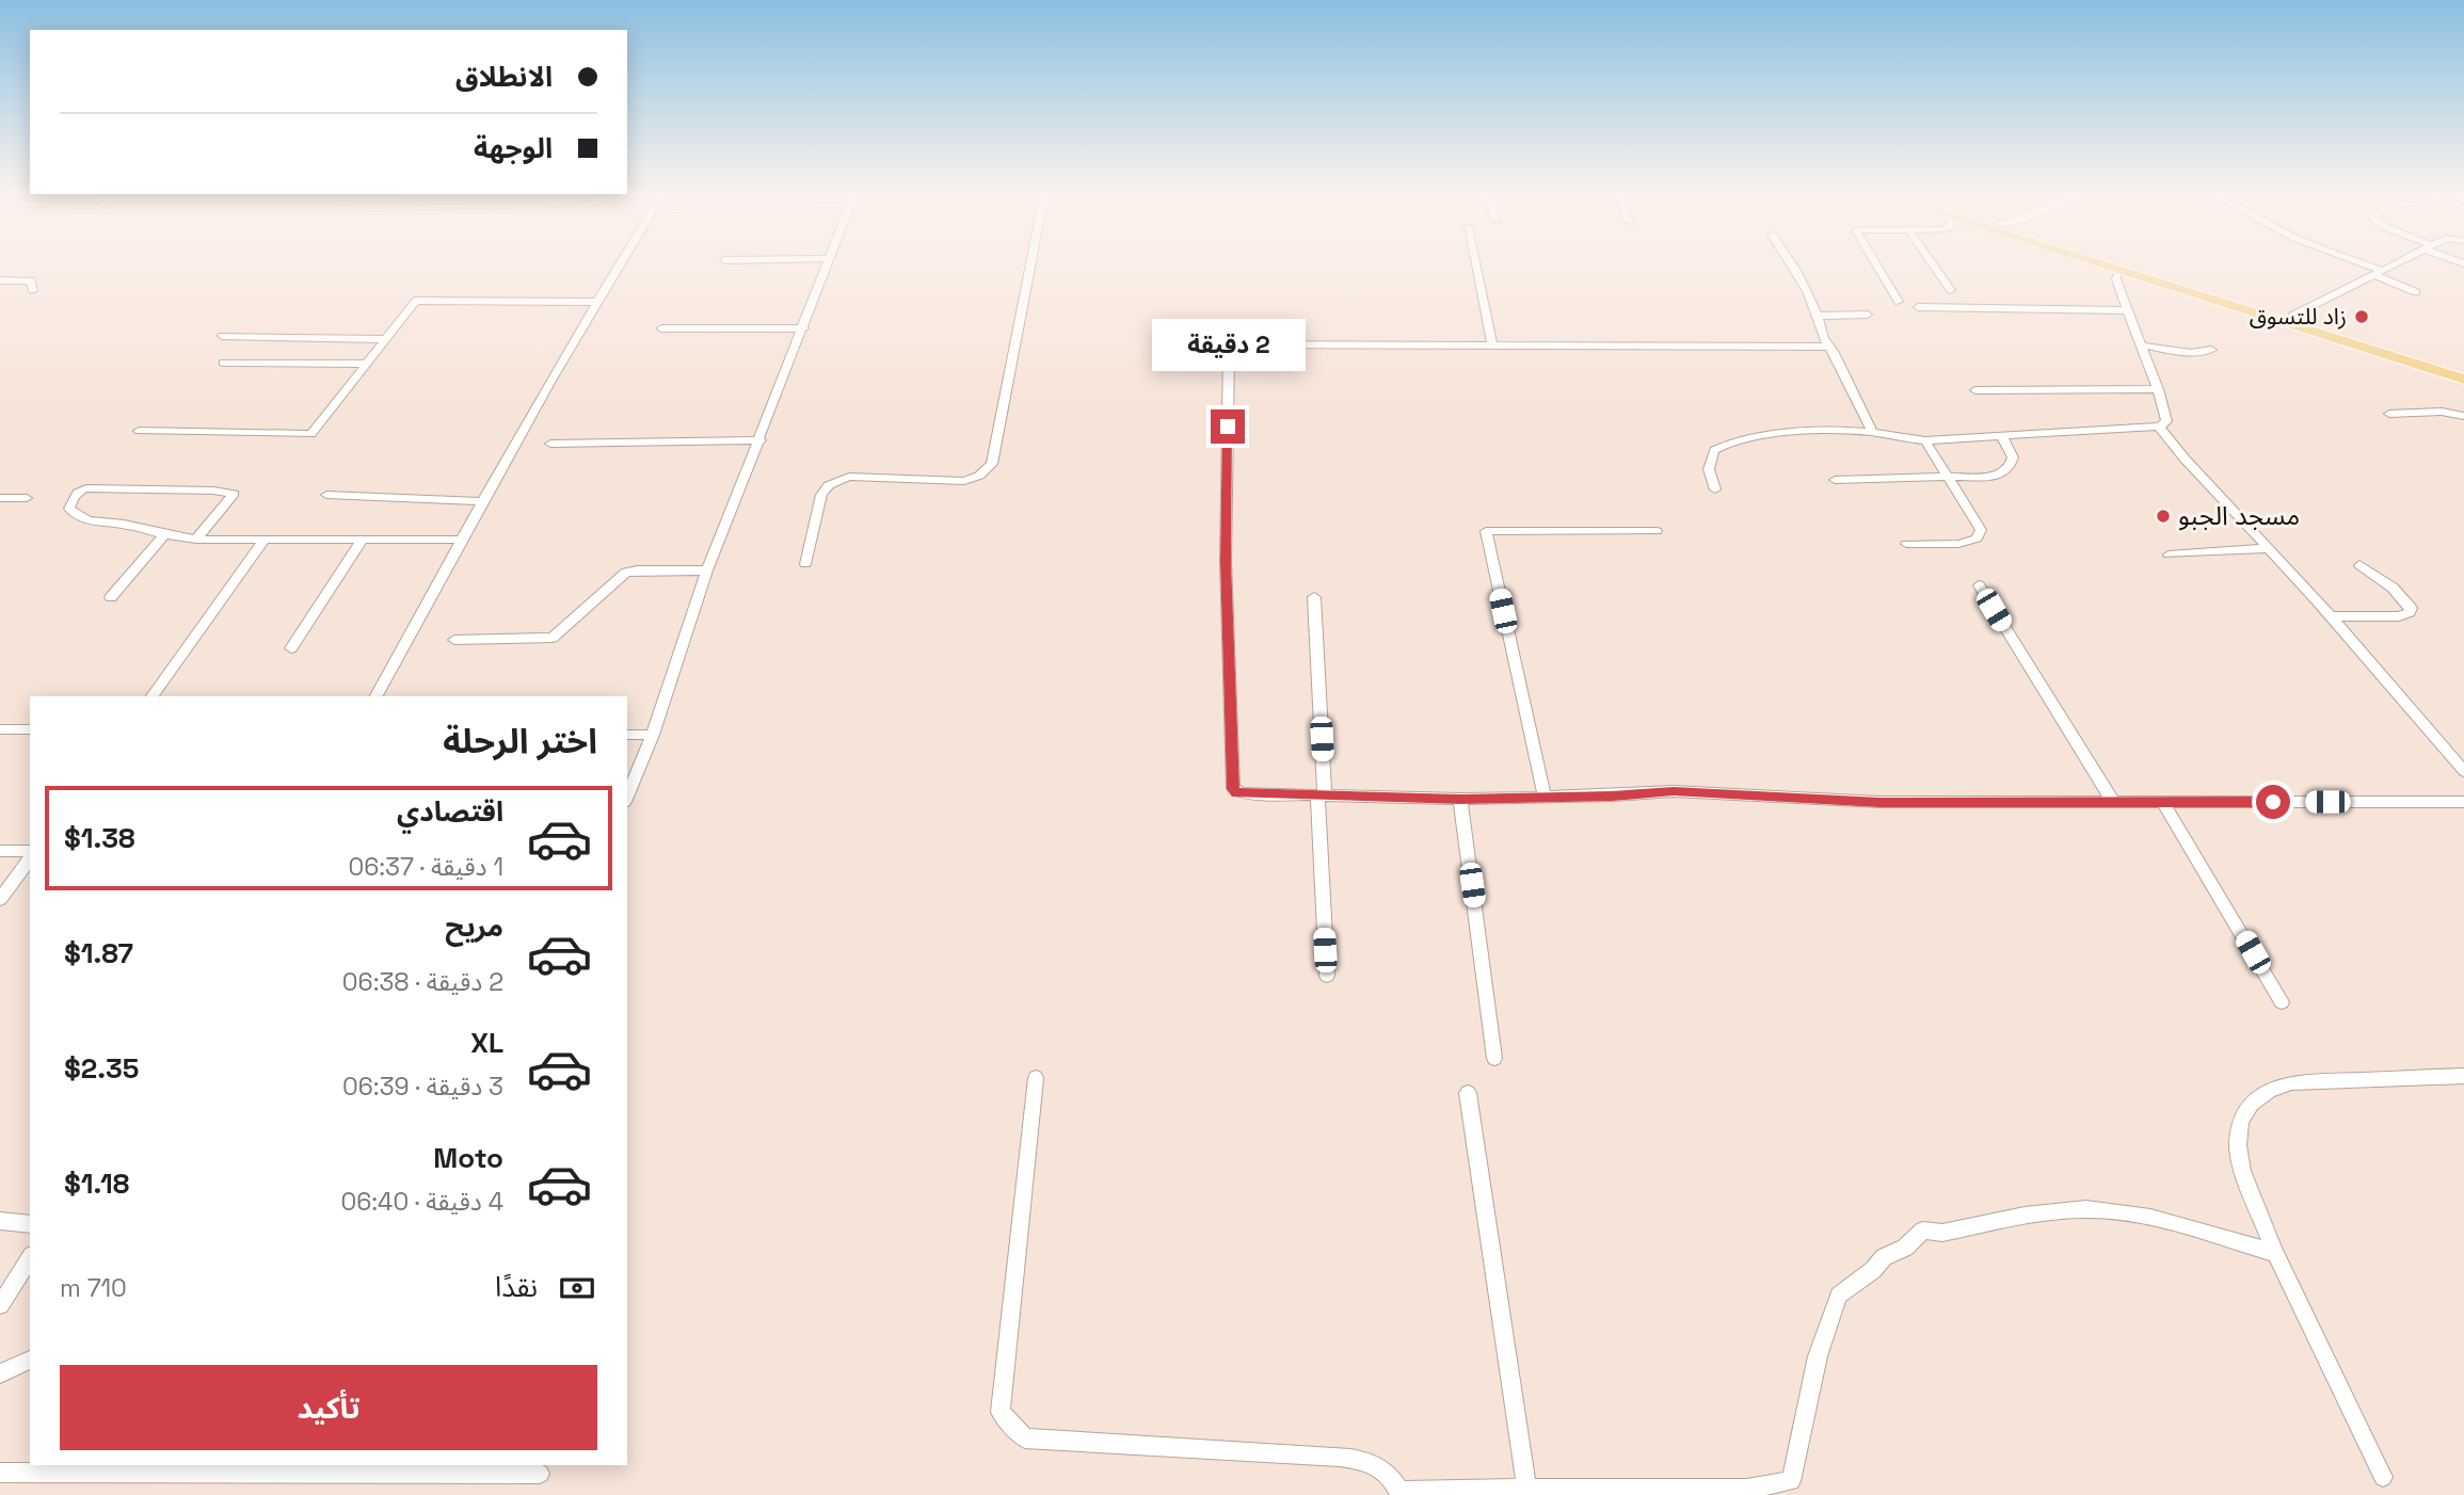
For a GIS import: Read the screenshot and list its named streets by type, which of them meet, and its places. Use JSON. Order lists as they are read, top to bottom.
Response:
{
  "places": ["زاد للتسوق", "مسجد الجبو"],
  "page": {
    "banner": ["الانطلاق", "الوجهة"],
    "bubble": "2 دقيقة",
    "heading": "اختر الرحلة",
    "list": [
      {
        "name": "اقتصادي",
        "note": "1 دقيقة · 06:37",
        "value": "$1.38"
      },
      {
        "name": "مريح",
        "note": "2 دقيقة · 06:38",
        "value": "$1.87"
      },
      {
        "name": "XL",
        "note": "3 دقيقة · 06:39",
        "value": "$2.35"
      },
      {
        "name": "Moto",
        "note": "4 دقيقة · 06:40",
        "value": "$1.18"
      }
    ],
    "pay": ["نقدًا", "710 m"],
    "buttons": "تأكيد"
  }
}
